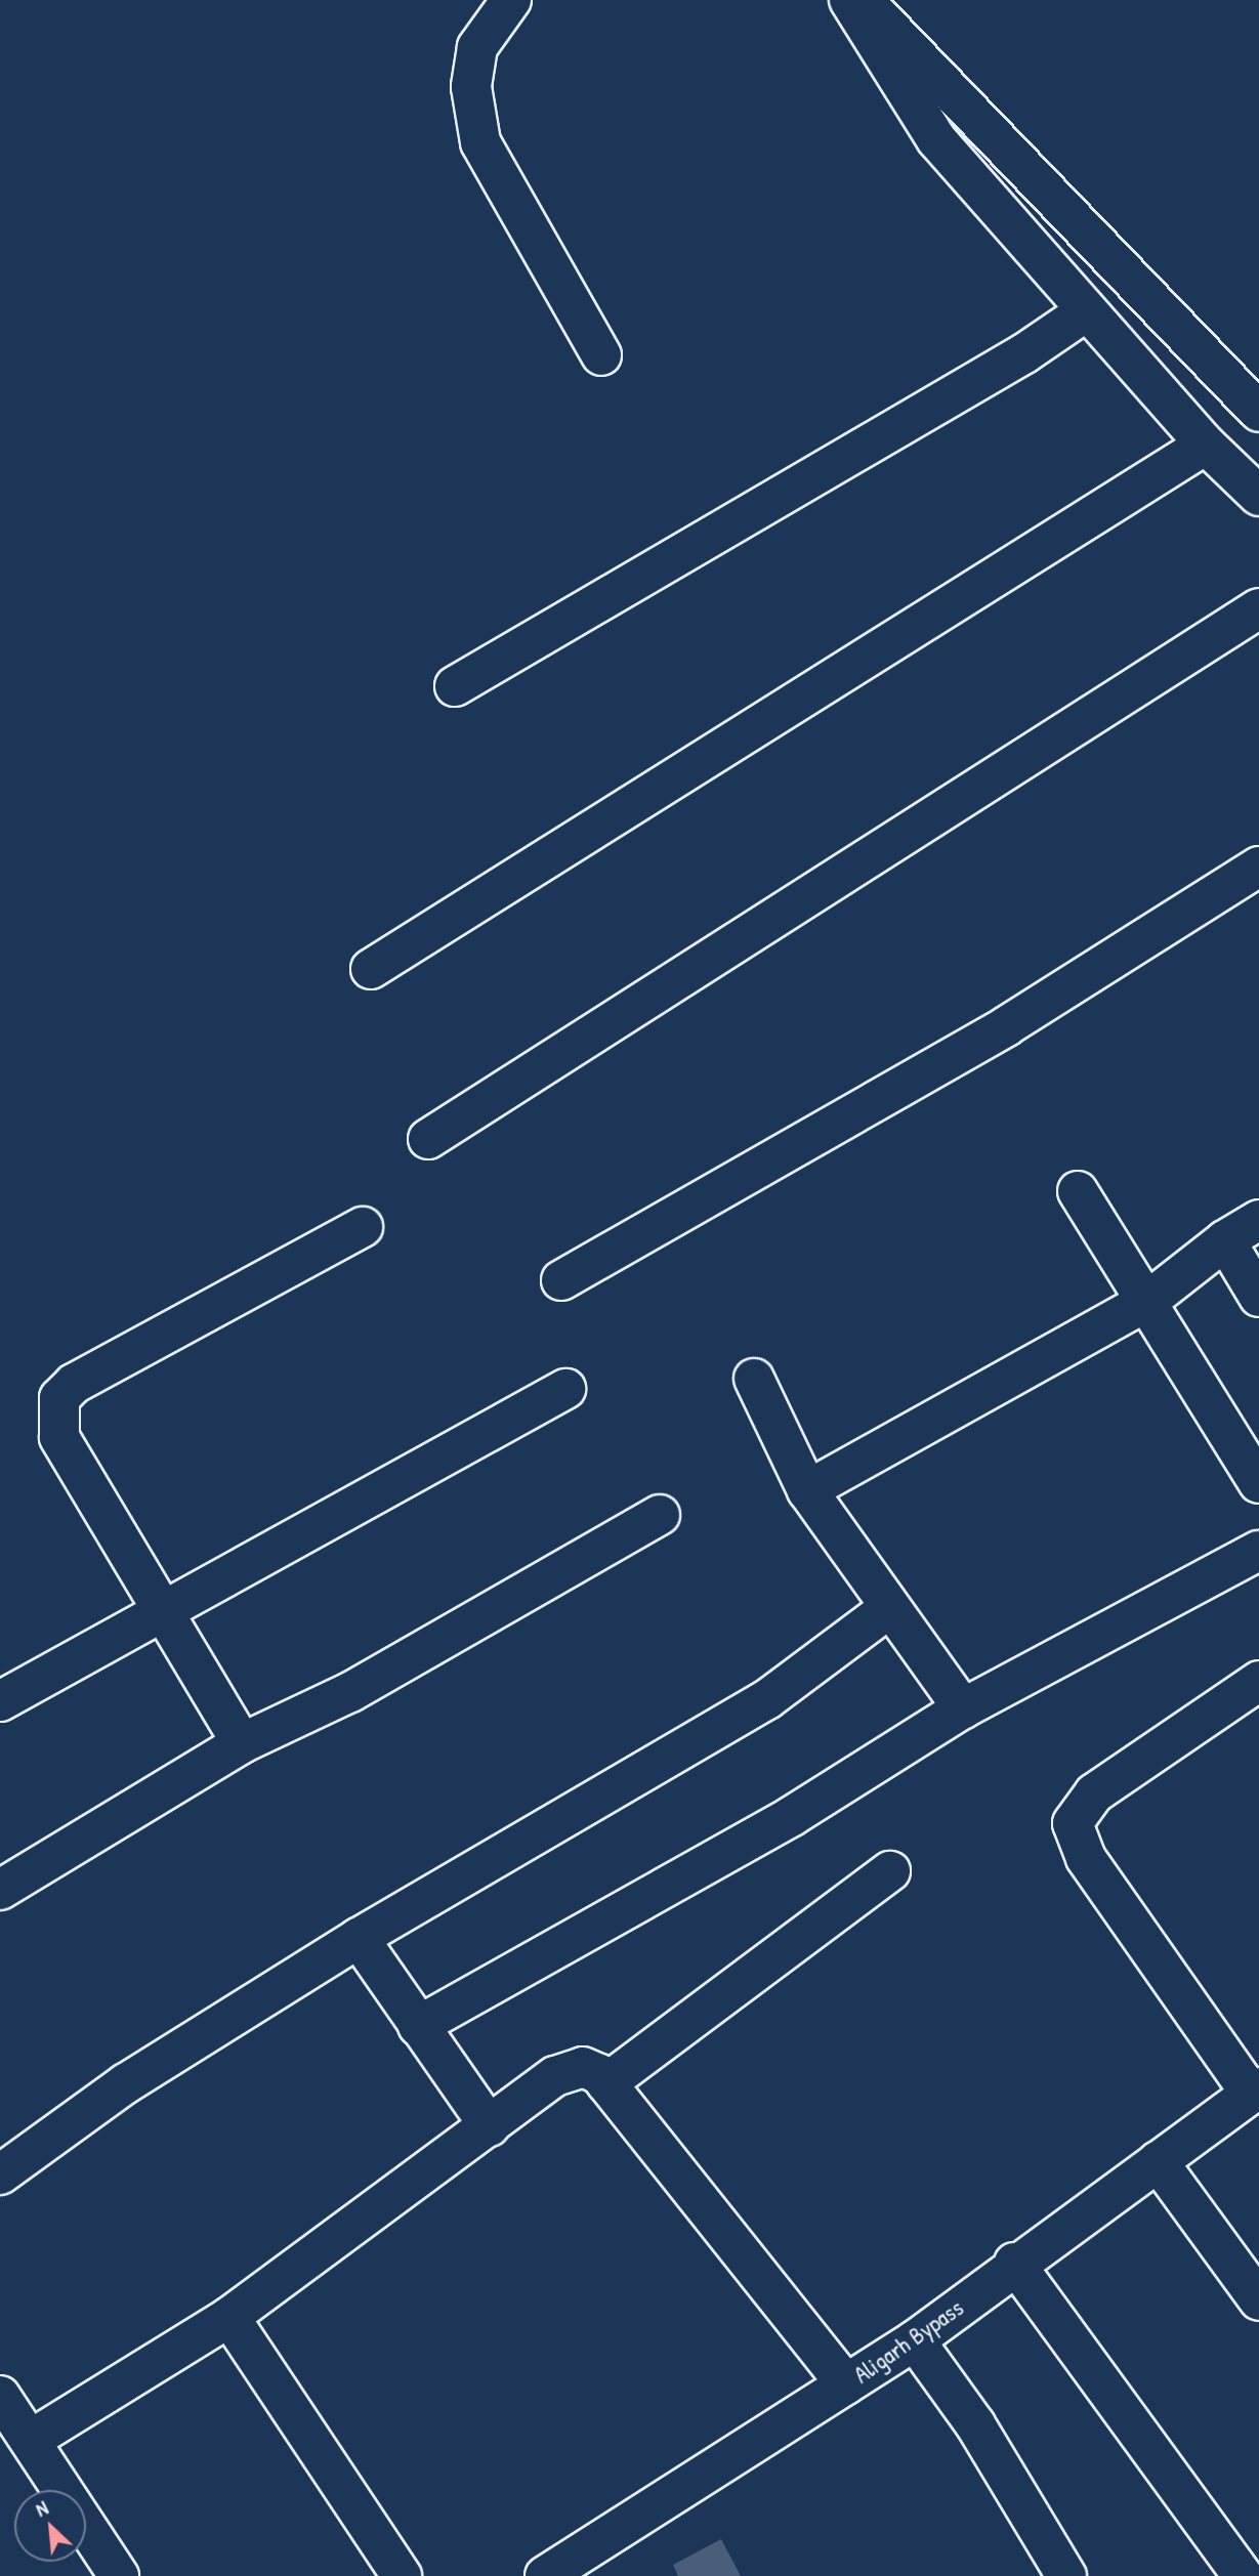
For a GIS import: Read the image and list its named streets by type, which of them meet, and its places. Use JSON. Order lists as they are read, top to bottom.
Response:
{
  "streets": {
    "street": ["Aligarh Bypass"]
  },
  "north": "top left"
}
